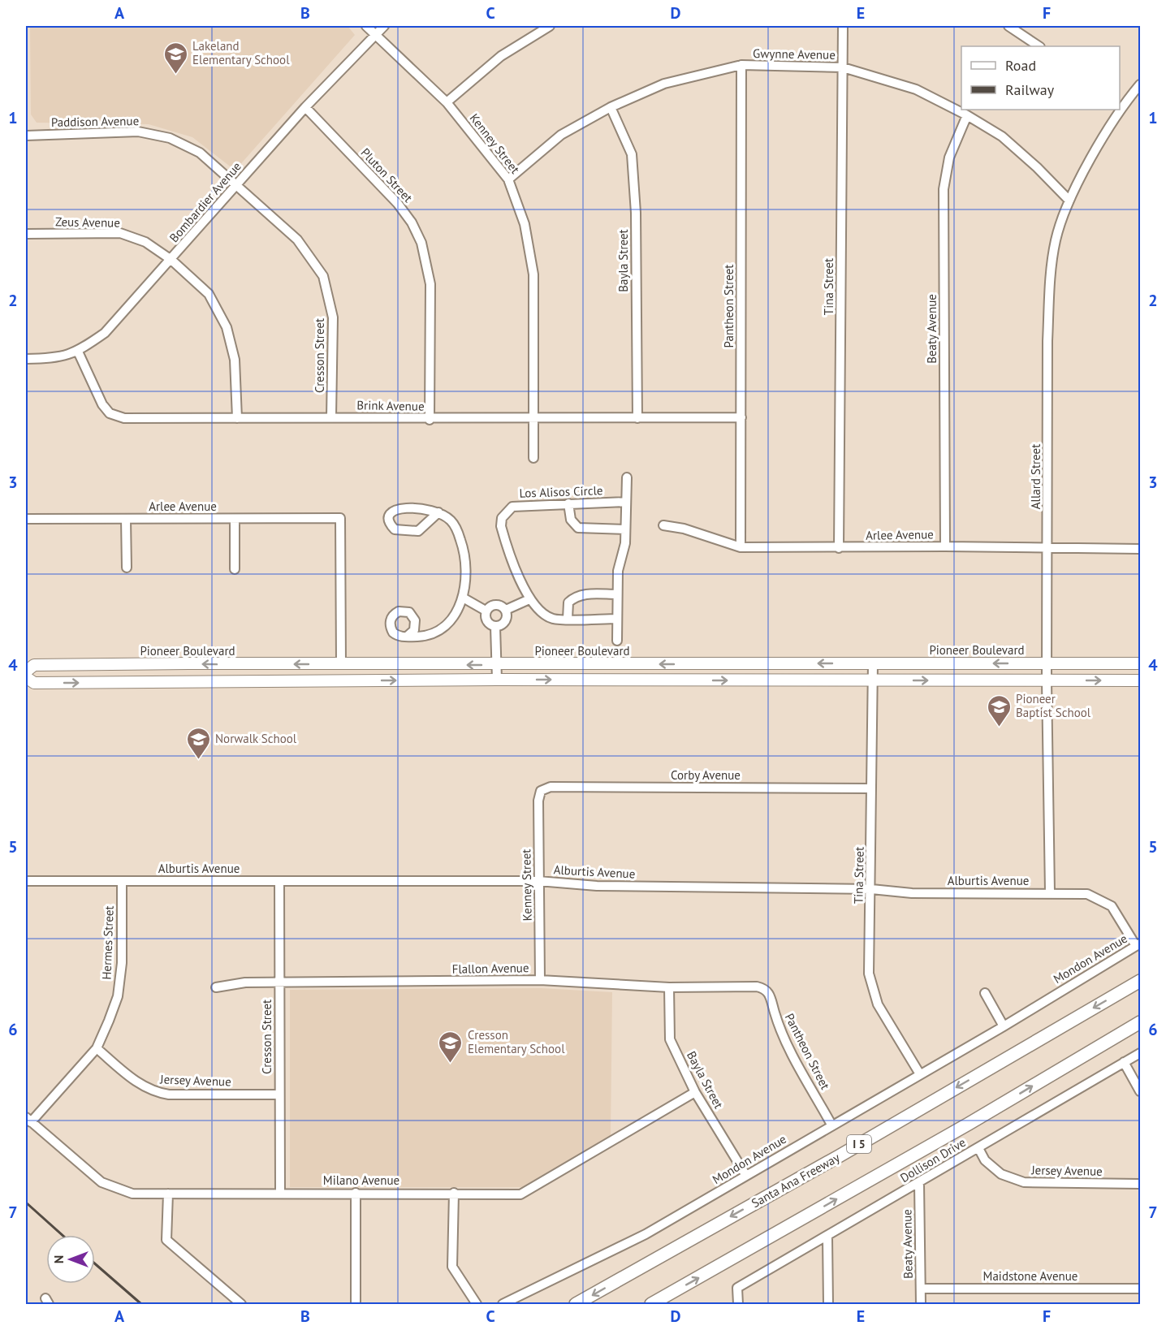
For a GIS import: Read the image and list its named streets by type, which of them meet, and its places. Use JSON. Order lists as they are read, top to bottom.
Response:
{
  "streets": {
    "highway": ["I 5", "Santa Ana Freeway"],
    "main road": ["Pioneer Boulevard"],
    "street": [
      "Gwynne Avenue",
      "Paddison Avenue",
      "Kenney Street",
      "Pluton Street",
      "Bombardier Avenue",
      "Zeus Avenue",
      "Bayla Street",
      "Tina Street",
      "Pantheon Street",
      "Beaty Avenue",
      "Cresson Street",
      "Brink Avenue",
      "Allard Street",
      "Los Alisos Circle",
      "Arlee Avenue",
      "Corby Avenue",
      "Alburtis Avenue",
      "Hermes Street",
      "Mondon Avenue",
      "Flallon Avenue",
      "Jersey Avenue",
      "Dollison Drive",
      "Milano Avenue",
      "Maidstone Avenue"
    ]
  },
  "crossings": [
    ["Gwynne Avenue", "Kenney Street"],
    ["Gwynne Avenue", "Bayla Street"],
    ["Gwynne Avenue", "Tina Street"],
    ["Gwynne Avenue", "Pantheon Street"],
    ["Gwynne Avenue", "Beaty Avenue"],
    ["Gwynne Avenue", "Allard Street"],
    ["Paddison Avenue", "Bombardier Avenue"],
    ["Paddison Avenue", "Cresson Street"],
    ["Kenney Street", "Bombardier Avenue"],
    ["Kenney Street", "Brink Avenue"],
    ["Kenney Street", "Corby Avenue"],
    ["Kenney Street", "Alburtis Avenue"],
    ["Kenney Street", "Flallon Avenue"],
    ["Pluton Street", "Bombardier Avenue"],
    ["Pluton Street", "Brink Avenue"],
    ["Bombardier Avenue", "Zeus Avenue"],
    ["Bombardier Avenue", "Cresson Street"],
    ["Bombardier Avenue", "Brink Avenue"],
    ["Zeus Avenue", "Brink Avenue"],
    ["Bayla Street", "Brink Avenue"],
    ["Bayla Street", "Mondon Avenue"],
    ["Bayla Street", "Flallon Avenue"],
    ["Bayla Street", "Milano Avenue"],
    ["Tina Street", "Arlee Avenue"],
    ["Tina Street", "Pioneer Boulevard"],
    ["Tina Street", "Corby Avenue"],
    ["Tina Street", "Alburtis Avenue"],
    ["Tina Street", "Mondon Avenue"],
    ["Pantheon Street", "Brink Avenue"],
    ["Pantheon Street", "Arlee Avenue"],
    ["Pantheon Street", "Mondon Avenue"],
    ["Pantheon Street", "Flallon Avenue"],
    ["Beaty Avenue", "Arlee Avenue"],
    ["Beaty Avenue", "Dollison Drive"],
    ["Beaty Avenue", "Maidstone Avenue"],
    ["Cresson Street", "Brink Avenue"],
    ["Cresson Street", "Alburtis Avenue"],
    ["Cresson Street", "Flallon Avenue"],
    ["Cresson Street", "Jersey Avenue"],
    ["Cresson Street", "Milano Avenue"],
    ["Allard Street", "Arlee Avenue"],
    ["Allard Street", "Pioneer Boulevard"],
    ["Allard Street", "Alburtis Avenue"],
    ["Arlee Avenue", "Pioneer Boulevard"],
    ["Alburtis Avenue", "Hermes Street"],
    ["Alburtis Avenue", "Mondon Avenue"],
    ["Hermes Street", "Jersey Avenue"],
    ["Hermes Street", "Milano Avenue"],
    ["Jersey Avenue", "Dollison Drive"]
  ],
  "places": {
    "school or university": [
      "Lakeland Elementary School",
      "Pioneer Baptist School",
      "Norwalk School",
      "Cresson Elementary School"
    ]
  },
  "legend": ["Road", "Railway"],
  "north": "left",
  "grid": {
    "columns": [
      "A",
      "B",
      "C",
      "D",
      "E",
      "F"
    ],
    "rows": [
      "1",
      "2",
      "3",
      "4",
      "5",
      "6",
      "7"
    ]
  }
}
